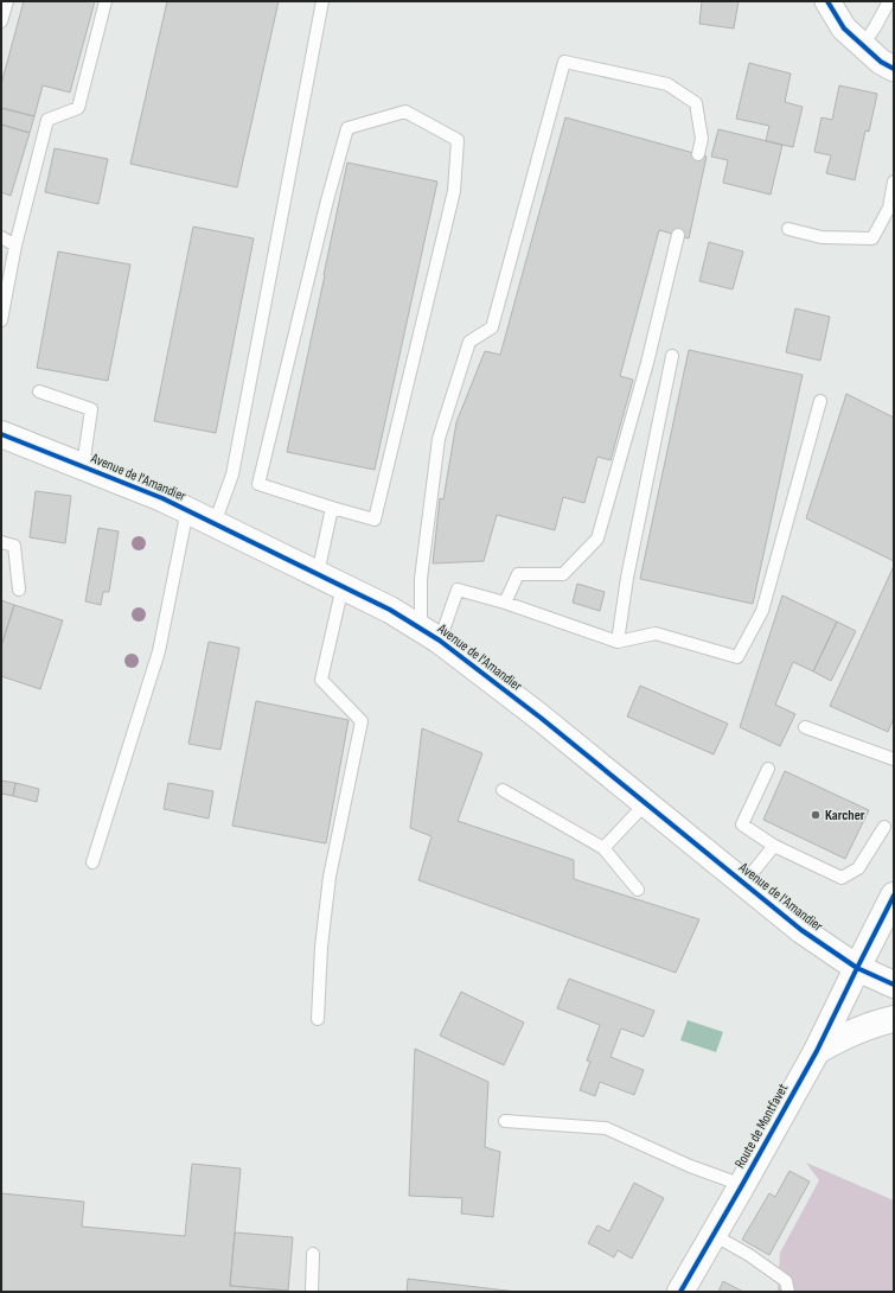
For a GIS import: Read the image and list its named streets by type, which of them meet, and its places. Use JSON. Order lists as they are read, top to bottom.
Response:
{
  "streets": {
    "main road": ["Avenue de l'Amandier", "Route de Montfavet"]
  },
  "crossings": [
    ["Avenue de l'Amandier", "Route de Montfavet"]
  ],
  "places": ["Karcher"]
}
